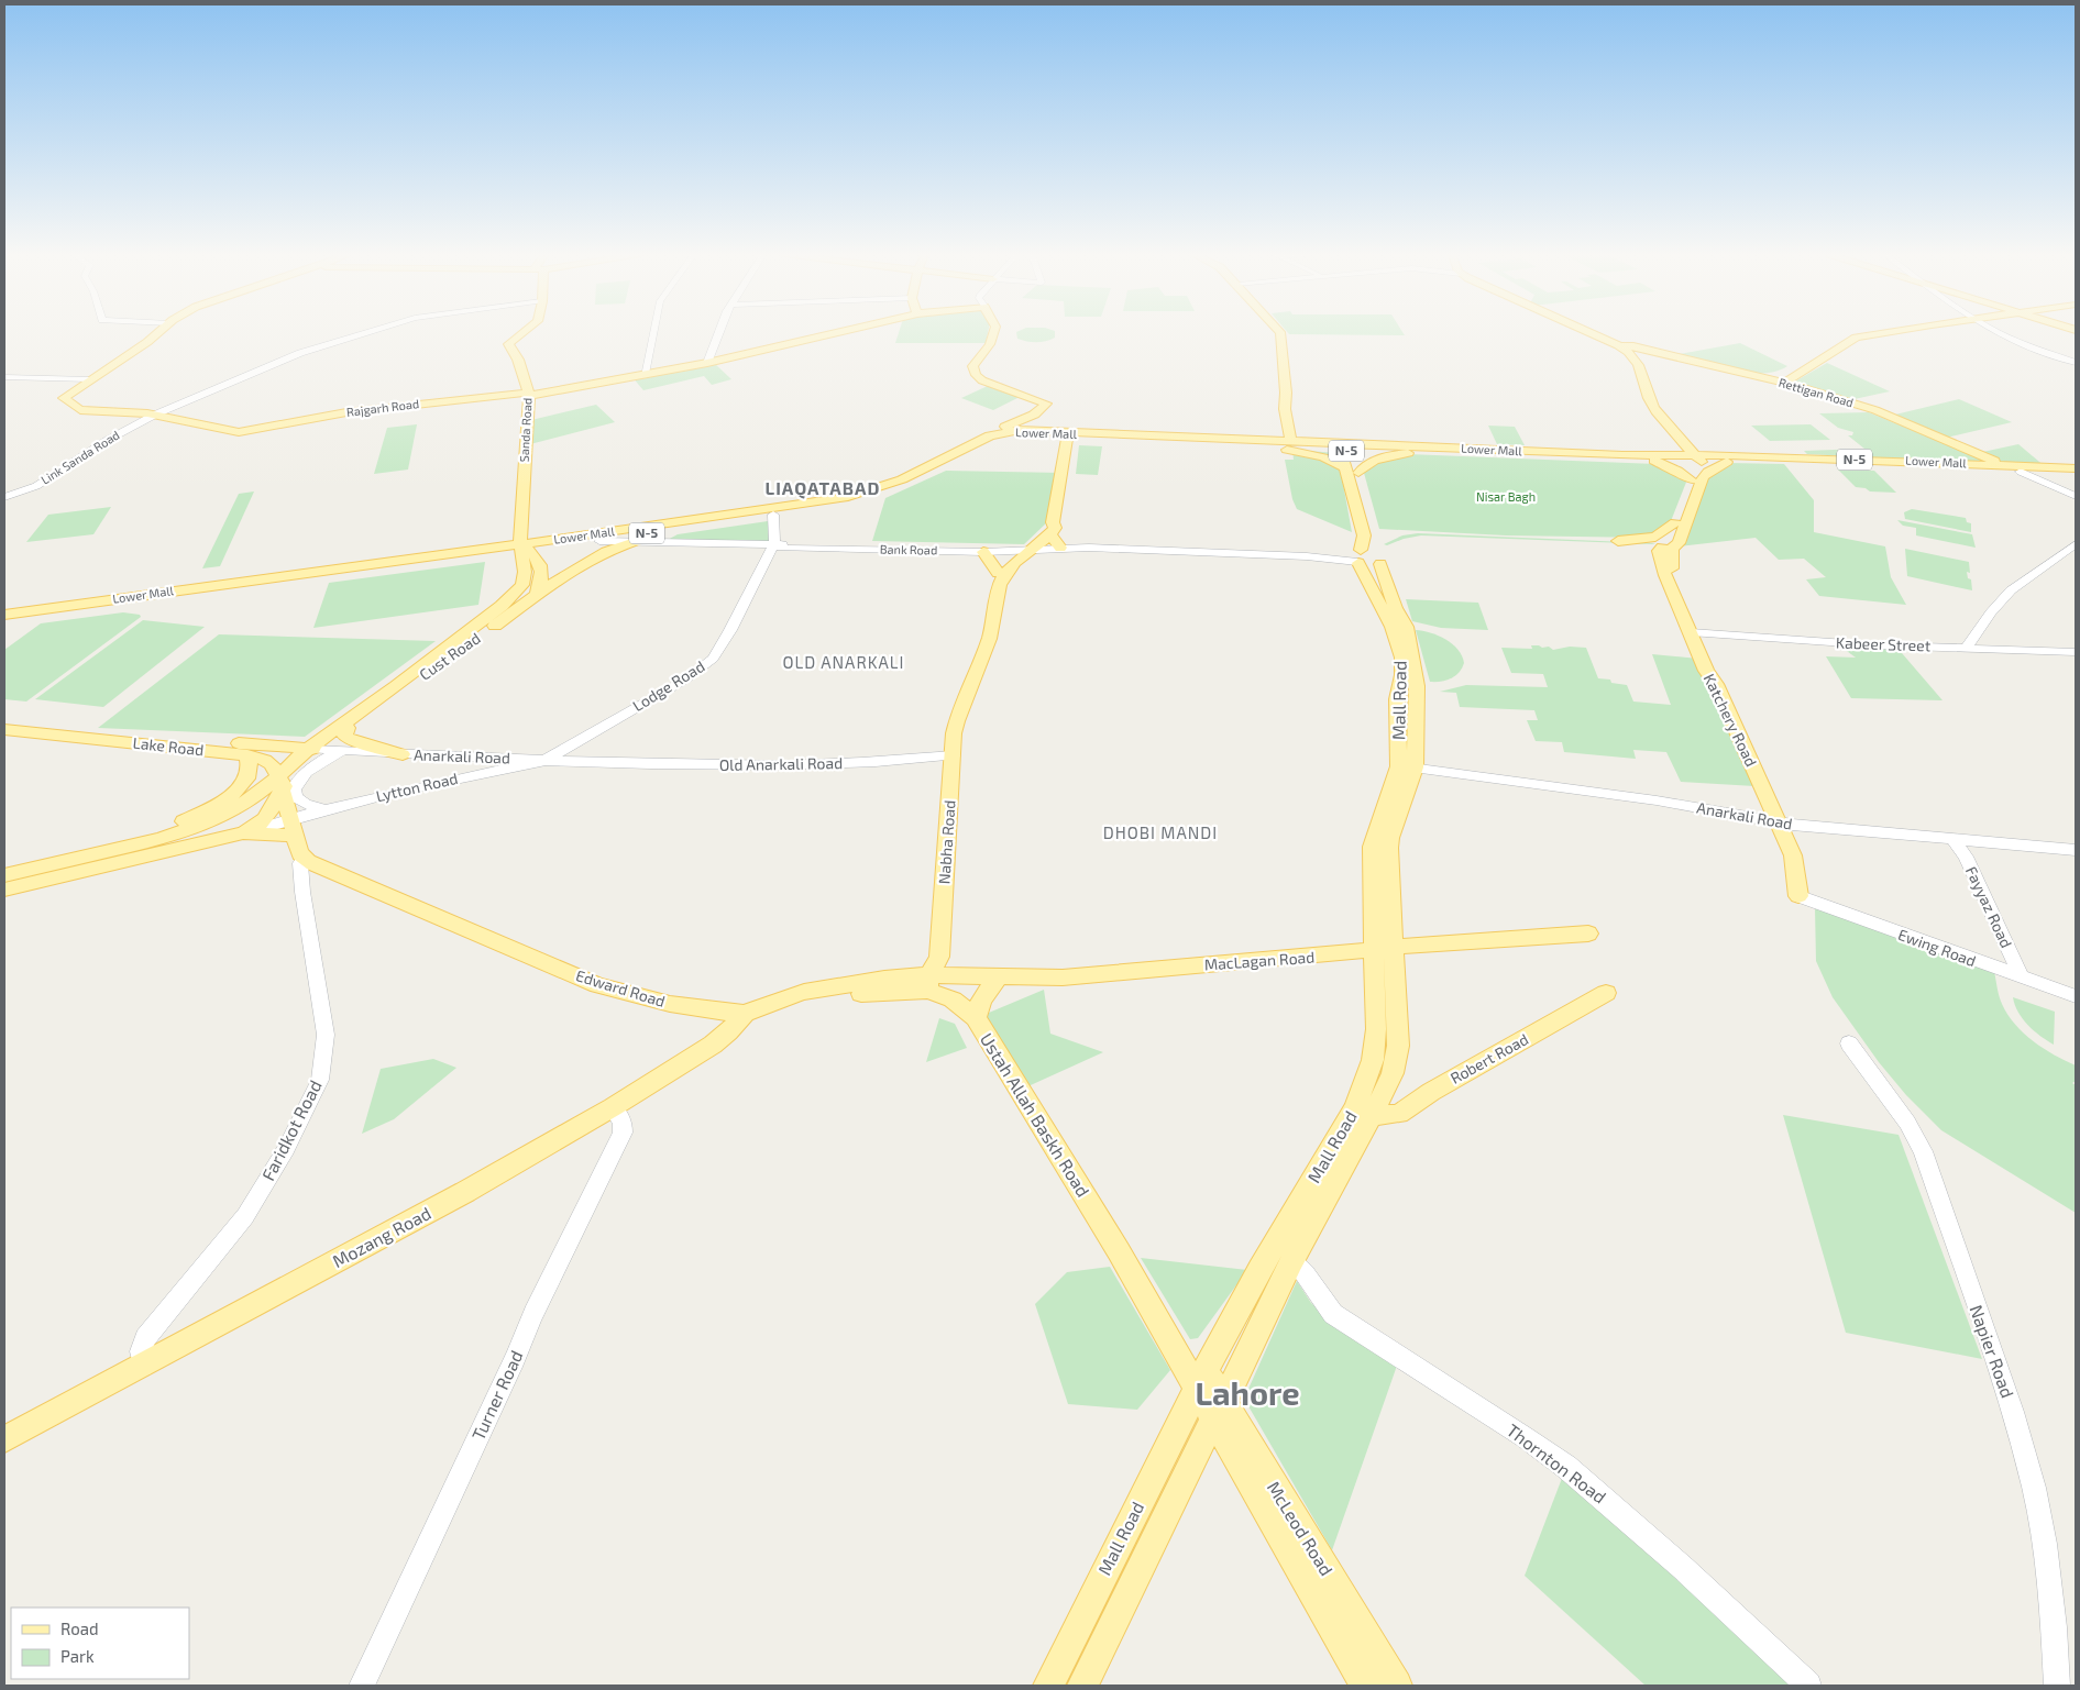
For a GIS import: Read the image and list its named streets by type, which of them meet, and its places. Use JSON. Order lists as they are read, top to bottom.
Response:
{
  "streets": {
    "main road": [
      "Rettigan Road",
      "Rajgarh Road",
      "Sanda Road",
      "Lower Mall",
      "N-5",
      "Cust Road",
      "Mall Road",
      "Katchery Road",
      "Lake Road",
      "Nabha Road",
      "MacLagan Road",
      "Edward Road",
      "Robert Road",
      "Ustah Allah Baskh Road",
      "Mozang Road",
      "McLeod Road"
    ],
    "street": [
      "Link Sanda Road",
      "Bank Road",
      "Kabeer Street",
      "Lodge Road",
      "Anarkali Road",
      "Old Anarkali Road",
      "Lytton Road",
      "Fayyaz Road",
      "Ewing Road",
      "Faridkot Road",
      "Napier Road",
      "Turner Road",
      "Thornton Road"
    ]
  },
  "crossings": [
    ["Rettigan Road", "Lower Mall"],
    ["Rajgarh Road", "Sanda Road"],
    ["Sanda Road", "Lower Mall"],
    ["Sanda Road", "Cust Road"],
    ["Lower Mall", "Bank Road"],
    ["Lower Mall", "Cust Road"],
    ["Lower Mall", "Mall Road"],
    ["Bank Road", "Cust Road"],
    ["Bank Road", "Lodge Road"],
    ["Bank Road", "Mall Road"],
    ["Bank Road", "Nabha Road"],
    ["Kabeer Street", "Katchery Road"],
    ["Cust Road", "Lake Road"],
    ["Cust Road", "Anarkali Road"],
    ["Lodge Road", "Anarkali Road"],
    ["Lodge Road", "Lytton Road"],
    ["Mall Road", "Anarkali Road"],
    ["Mall Road", "MacLagan Road"],
    ["Mall Road", "Robert Road"],
    ["Mall Road", "Ustah Allah Baskh Road"],
    ["Mall Road", "Thornton Road"],
    ["Mall Road", "McLeod Road"],
    ["Katchery Road", "Anarkali Road"],
    ["Katchery Road", "Ewing Road"],
    ["Anarkali Road", "Old Anarkali Road"],
    ["Anarkali Road", "Lytton Road"],
    ["Anarkali Road", "Fayyaz Road"],
    ["Old Anarkali Road", "Nabha Road"],
    ["Lytton Road", "Edward Road"],
    ["Lytton Road", "Faridkot Road"],
    ["Nabha Road", "MacLagan Road"],
    ["Nabha Road", "Ustah Allah Baskh Road"],
    ["Fayyaz Road", "Ewing Road"],
    ["MacLagan Road", "Ustah Allah Baskh Road"],
    ["Edward Road", "Ustah Allah Baskh Road"],
    ["Edward Road", "Faridkot Road"],
    ["Edward Road", "Mozang Road"],
    ["Ustah Allah Baskh Road", "Mozang Road"],
    ["Ustah Allah Baskh Road", "McLeod Road"],
    ["Faridkot Road", "Mozang Road"],
    ["Mozang Road", "Turner Road"]
  ],
  "districts": [
    "LIAQATABAD",
    "OLD ANARKALI",
    "DHOBI MANDI",
    "Lahore"
  ],
  "parks": ["Nisar Bagh"],
  "legend": ["Road", "Park"]
}
